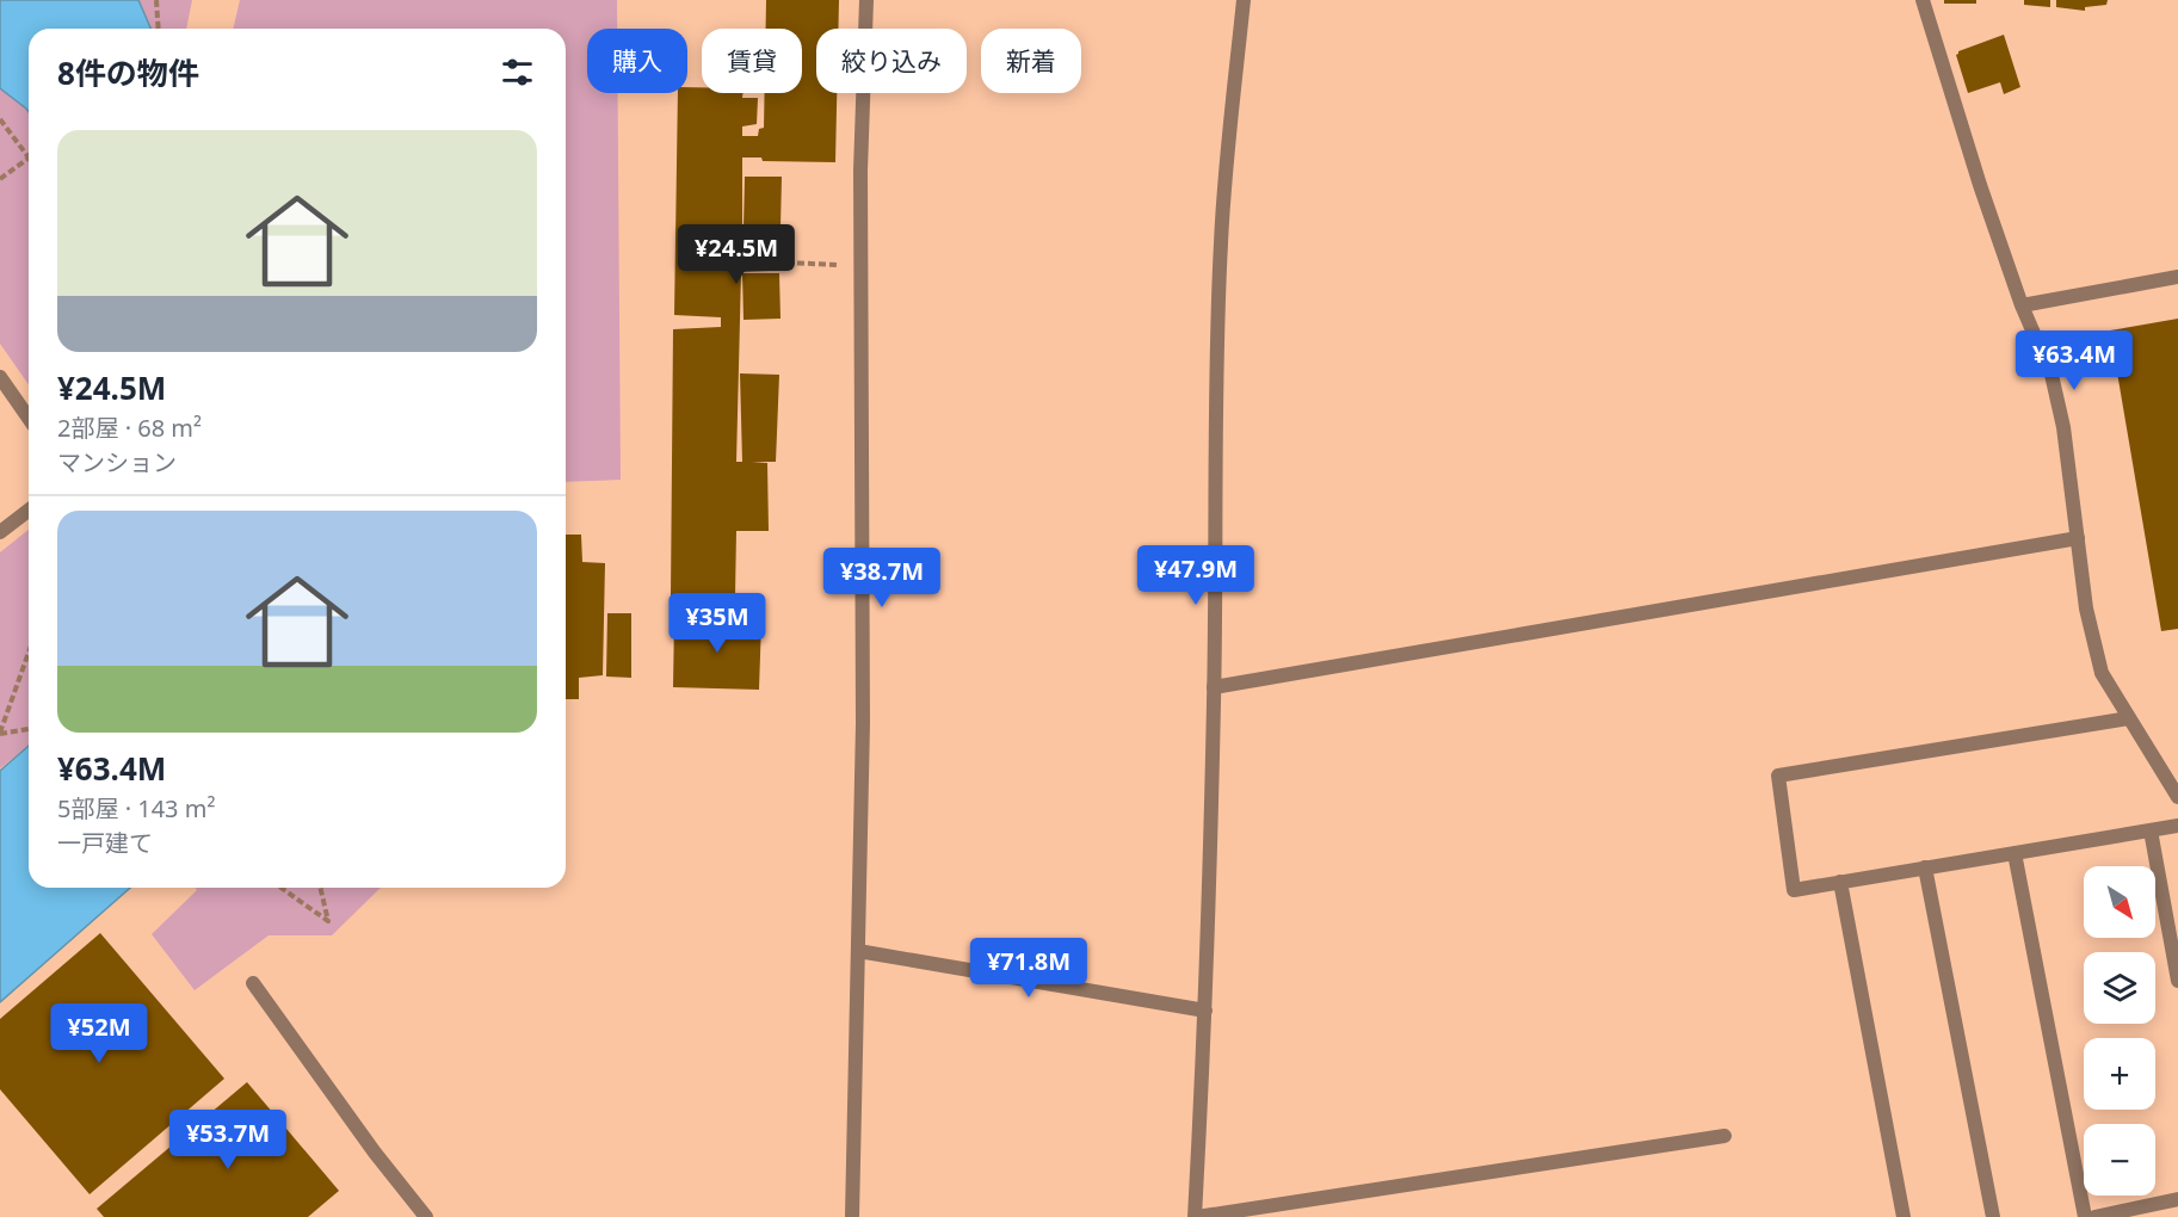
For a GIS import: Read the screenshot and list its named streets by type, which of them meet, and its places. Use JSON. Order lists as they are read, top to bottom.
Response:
{
  "north": "bottom right",
  "page": {
    "chip": [
      "購入",
      "賃貸",
      "絞り込み",
      "新着"
    ],
    "heading": "8件の物件",
    "list": [
      {
        "name": "¥24.5M",
        "note": "2部屋 · 68 m² · マンション"
      },
      {
        "name": "¥63.4M",
        "note": "5部屋 · 143 m² · 一戸建て"
      }
    ],
    "price": [
      "¥24.5M",
      "¥63.4M",
      "¥47.9M",
      "¥38.7M",
      "¥35M",
      "¥71.8M",
      "¥52M",
      "¥53.7M"
    ],
    "map_buttons": ["+", "−"]
  }
}
